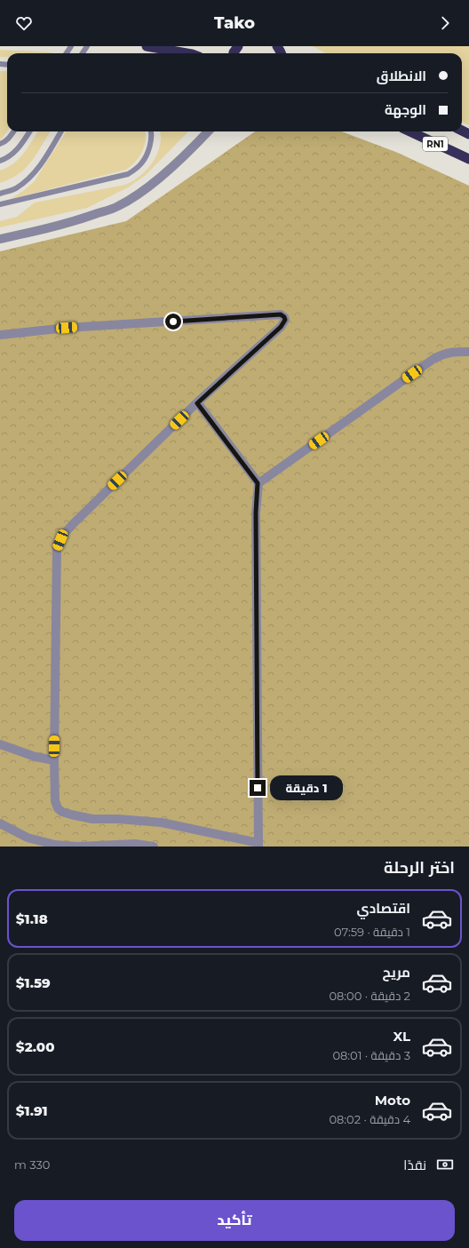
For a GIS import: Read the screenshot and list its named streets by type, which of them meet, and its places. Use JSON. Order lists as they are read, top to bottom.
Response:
{
  "streets": {
    "highway": ["RN1"]
  },
  "page": {
    "header": "Tako",
    "banner": ["الانطلاق", "الوجهة"],
    "bubble": "1 دقيقة",
    "heading": "اختر الرحلة",
    "list": [
      {
        "name": "اقتصادي",
        "note": "1 دقيقة · 07:59",
        "value": "$1.18"
      },
      {
        "name": "مريح",
        "note": "2 دقيقة · 08:00",
        "value": "$1.59"
      },
      {
        "name": "XL",
        "note": "3 دقيقة · 08:01",
        "value": "$2.00"
      },
      {
        "name": "Moto",
        "note": "4 دقيقة · 08:02",
        "value": "$1.91"
      }
    ],
    "pay": ["نقدًا", "330 m"],
    "buttons": "تأكيد"
  }
}
